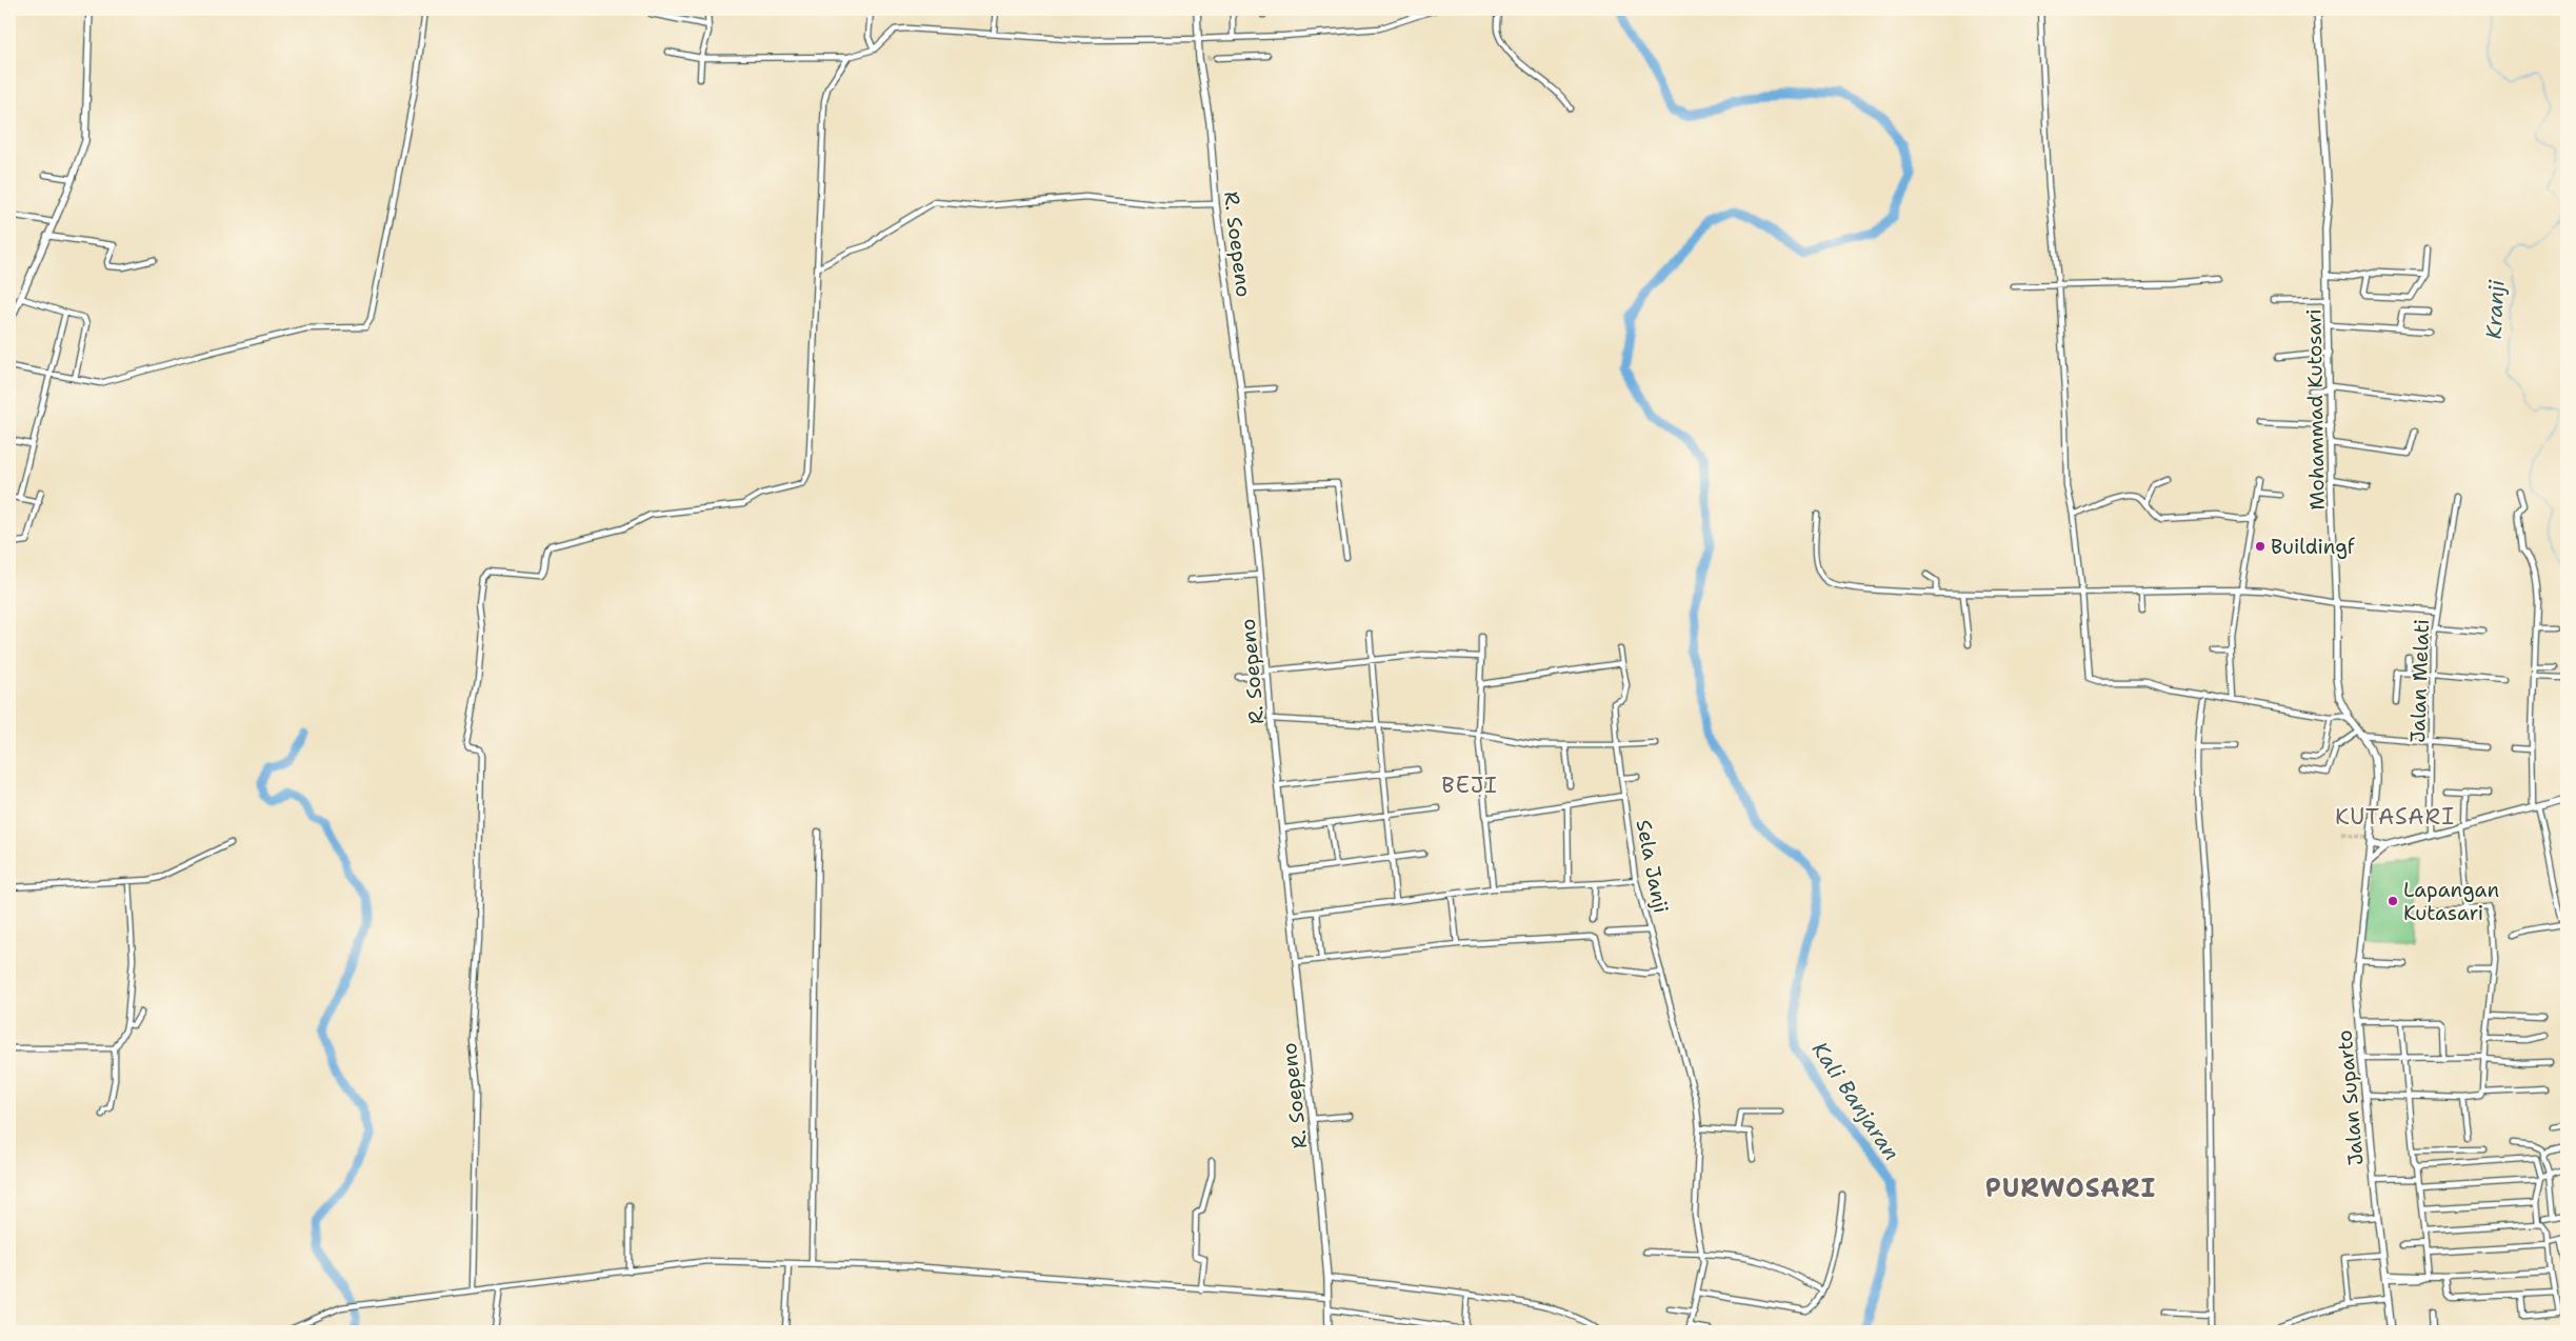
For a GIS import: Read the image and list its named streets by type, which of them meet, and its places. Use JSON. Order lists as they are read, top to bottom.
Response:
{
  "streets": {
    "street": [
      "R. Soepeno",
      "Mohammad Kutosari",
      "Jalan Melati",
      "Sela Janji",
      "Jalan Suparto"
    ]
  },
  "crossings": [
    ["Mohammad Kutosari", "Jalan Suparto"]
  ],
  "districts": ["BEJI", "KUTASARI", "PURWOSARI"],
  "water": ["Kranji", "Kali Banjaran"],
  "places": ["Buildingf", "Lapangan Kutasari"]
}
